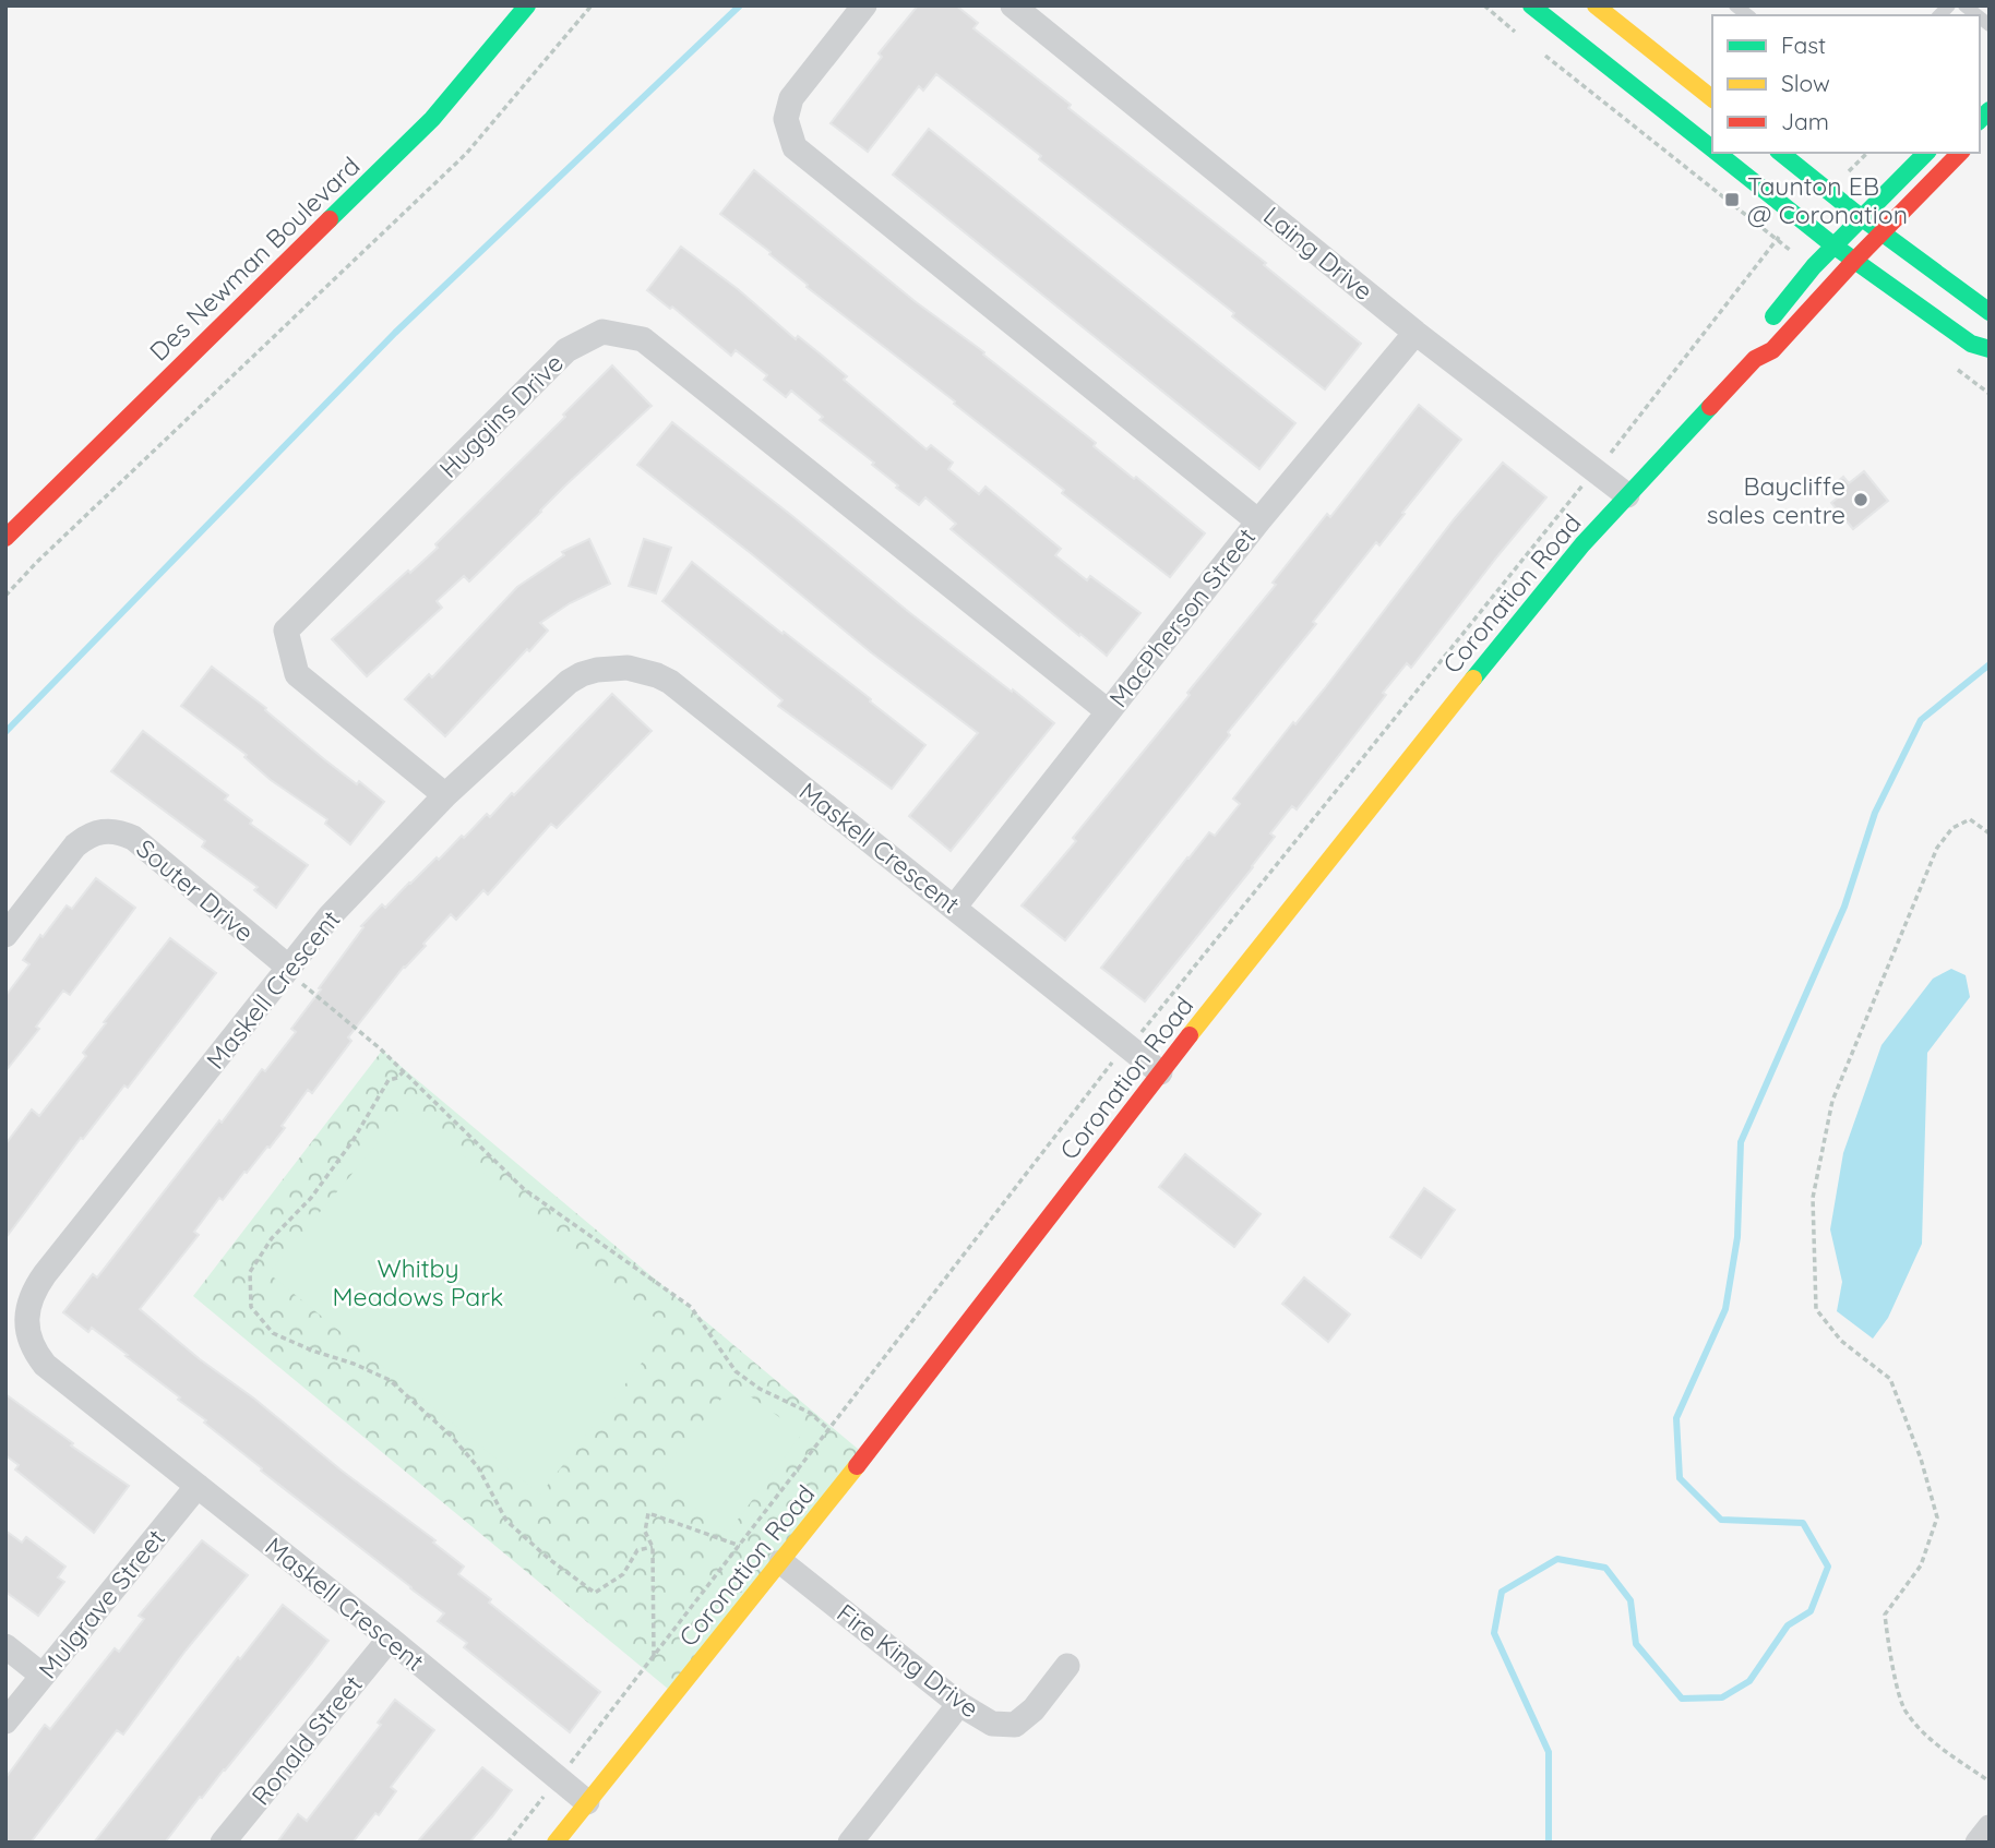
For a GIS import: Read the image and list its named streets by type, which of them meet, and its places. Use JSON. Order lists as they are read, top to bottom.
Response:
{
  "streets": {
    "street": [
      "Laing Drive",
      "Des Newman Boulevard",
      "Huggins Drive",
      "Coronation Road",
      "MacPherson Street",
      "Maskell Crescent",
      "Souter Drive",
      "Mulgrave Street",
      "Fire King Drive",
      "Ronald Street"
    ]
  },
  "crossings": [
    ["Laing Drive", "Coronation Road"],
    ["Laing Drive", "MacPherson Street"],
    ["Huggins Drive", "MacPherson Street"],
    ["Huggins Drive", "Maskell Crescent"],
    ["Coronation Road", "Maskell Crescent"],
    ["Coronation Road", "Fire King Drive"],
    ["MacPherson Street", "Maskell Crescent"],
    ["Maskell Crescent", "Souter Drive"],
    ["Maskell Crescent", "Mulgrave Street"],
    ["Maskell Crescent", "Ronald Street"]
  ],
  "parks": ["Whitby Meadows Park"],
  "places": {
    "transit": ["Taunton EB @ Coronation"],
    "other": ["Baycliffe sales centre"]
  },
  "legend": ["Fast", "Slow", "Jam"]
}
